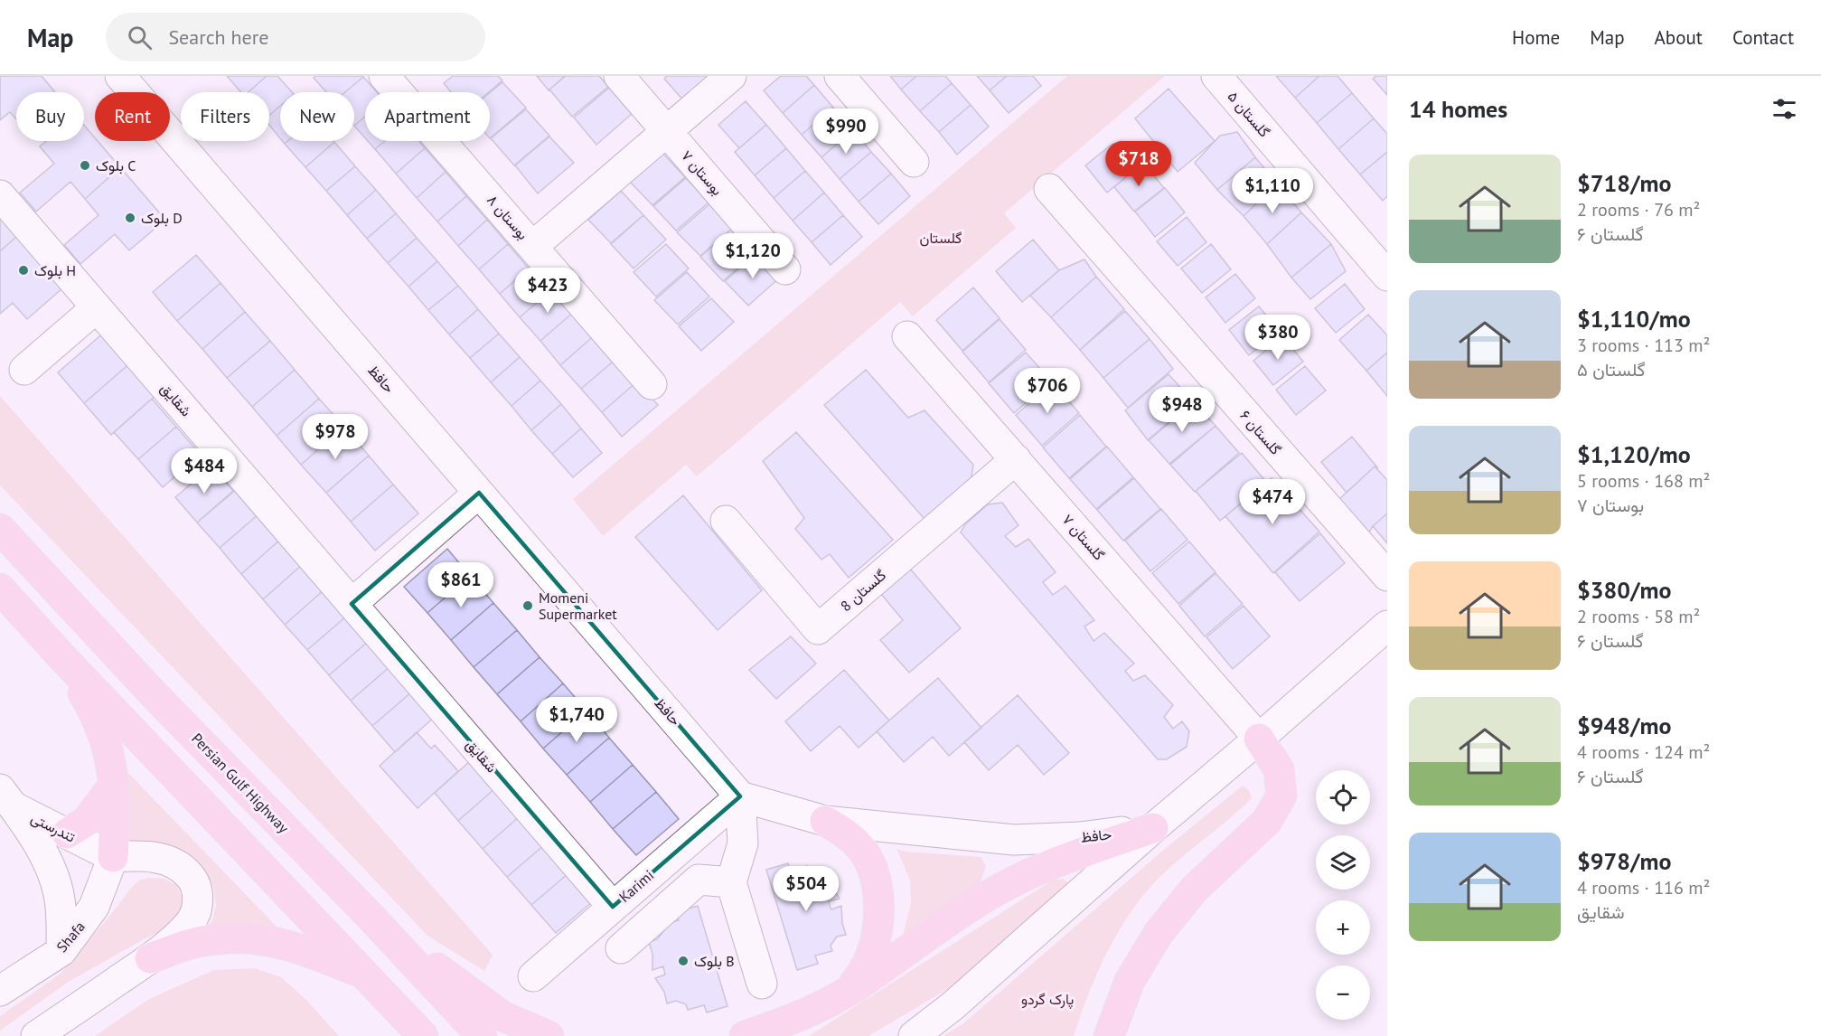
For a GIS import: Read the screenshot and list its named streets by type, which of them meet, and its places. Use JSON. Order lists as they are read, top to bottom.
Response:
{
  "streets": {
    "highway": ["Persian Gulf Highway"],
    "street": [
      "گلستان ۵",
      "بوستان ۷",
      "بوستان ۸",
      "حافظ",
      "شقایق",
      "گلستان ۶",
      "گلستان ۷",
      "گلستان 8",
      "تندرستی",
      "Karimi",
      "Shafa"
    ]
  },
  "crossings": [
    ["حافظ", "Karimi"],
    ["شقایق", "Karimi"],
    ["گلستان ۷", "گلستان 8"],
    ["تندرستی", "Shafa"]
  ],
  "parks": ["گلستان", "پارک گردو"],
  "places": [
    "بلوک C",
    "بلوک D",
    "بلوک H",
    "Momeni Supermarket",
    "بلوک B"
  ],
  "page": {
    "header": "Map",
    "search": "Search here",
    "nav": [
      "Home",
      "Map",
      "About",
      "Contact"
    ],
    "heading": "14 homes",
    "chip": [
      "Buy",
      "Rent",
      "Filters",
      "New",
      "Apartment"
    ],
    "price": [
      "$990",
      "$718",
      "$1,110",
      "$1,120",
      "$423",
      "$380",
      "$706",
      "$948",
      "$978",
      "$484",
      "$474",
      "$861",
      "$1,740",
      "$504"
    ],
    "list": [
      {
        "name": "$718/mo",
        "note": "2 rooms · 76 m² · گلستان ۶"
      },
      {
        "name": "$1,110/mo",
        "note": "3 rooms · 113 m² · گلستان ۵"
      },
      {
        "name": "$1,120/mo",
        "note": "5 rooms · 168 m² · بوستان ۷"
      },
      {
        "name": "$380/mo",
        "note": "2 rooms · 58 m² · گلستان ۶"
      },
      {
        "name": "$948/mo",
        "note": "4 rooms · 124 m² · گلستان ۶"
      },
      {
        "name": "$978/mo",
        "note": "4 rooms · 116 m² · شقایق"
      }
    ],
    "map_buttons": ["+", "−"]
  }
}
